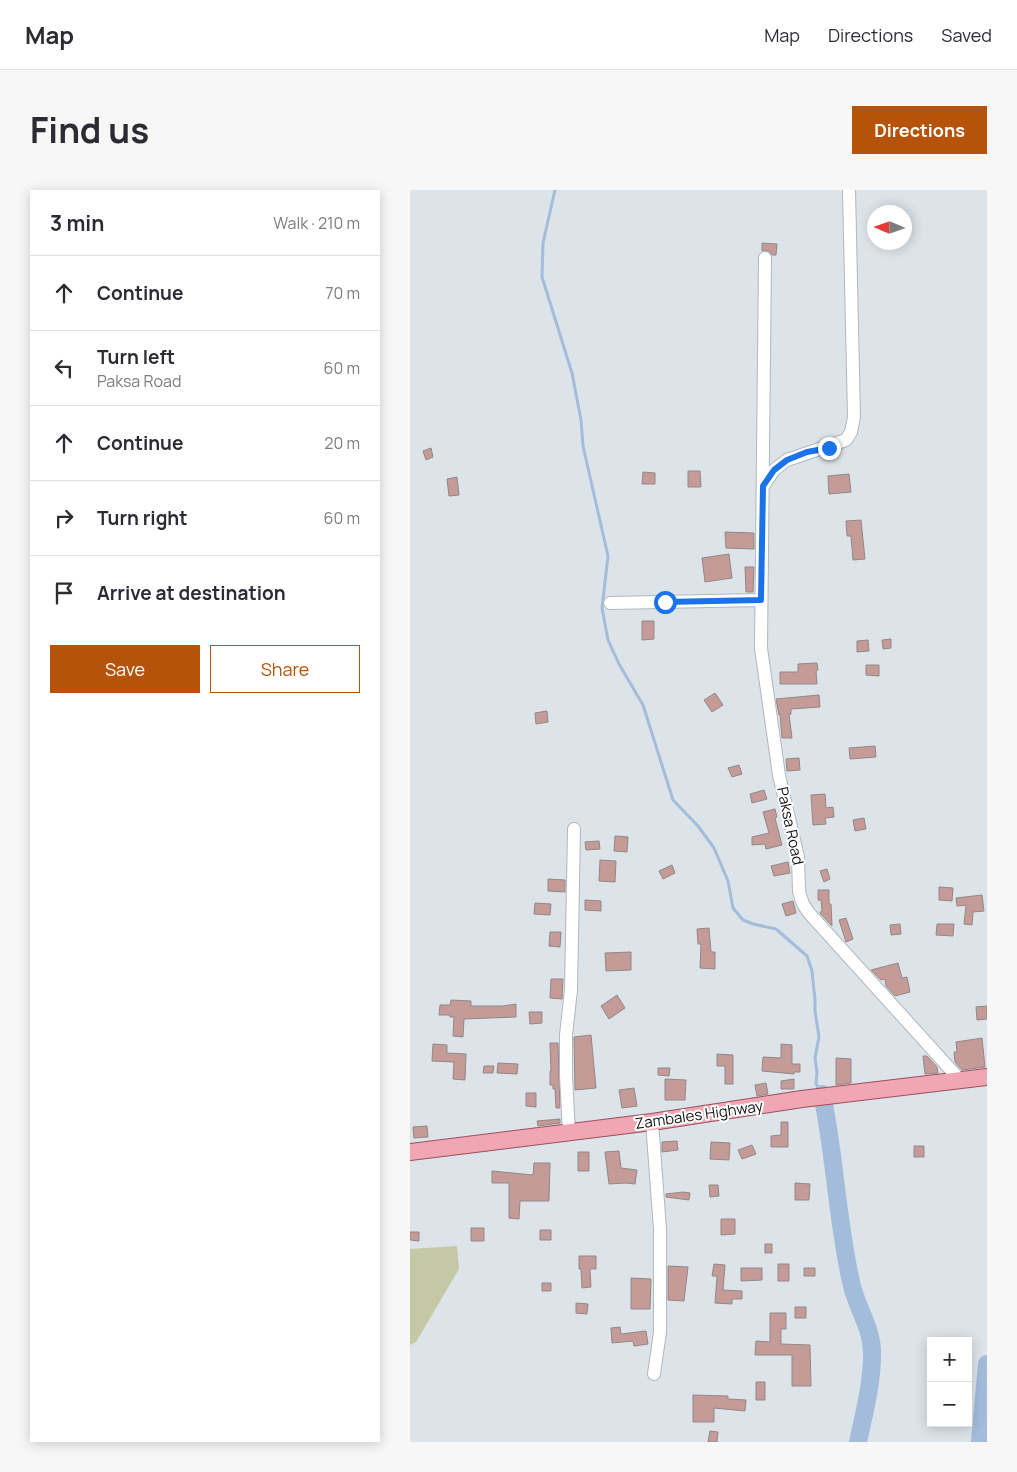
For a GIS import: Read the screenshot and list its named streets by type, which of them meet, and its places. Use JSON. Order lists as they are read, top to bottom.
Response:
{
  "streets": {
    "main road": ["Zambales Highway"],
    "street": ["Paksa Road"]
  },
  "crossings": [
    ["Paksa Road", "Zambales Highway"]
  ],
  "north": "left",
  "page": {
    "header": "Map",
    "nav": ["Map", "Directions", "Saved"],
    "title": "Find us",
    "buttons": [
      "Directions",
      ["Save", "Share"]
    ],
    "heading": ["3 min", "Walk · 210 m"],
    "list": [
      ["Continue", "70 m"],
      ["Turn left", "Paksa Road", "60 m"],
      ["Continue", "20 m"],
      ["Turn right", "60 m"],
      "Arrive at destination"
    ],
    "map_buttons": ["+", "−"]
  }
}
